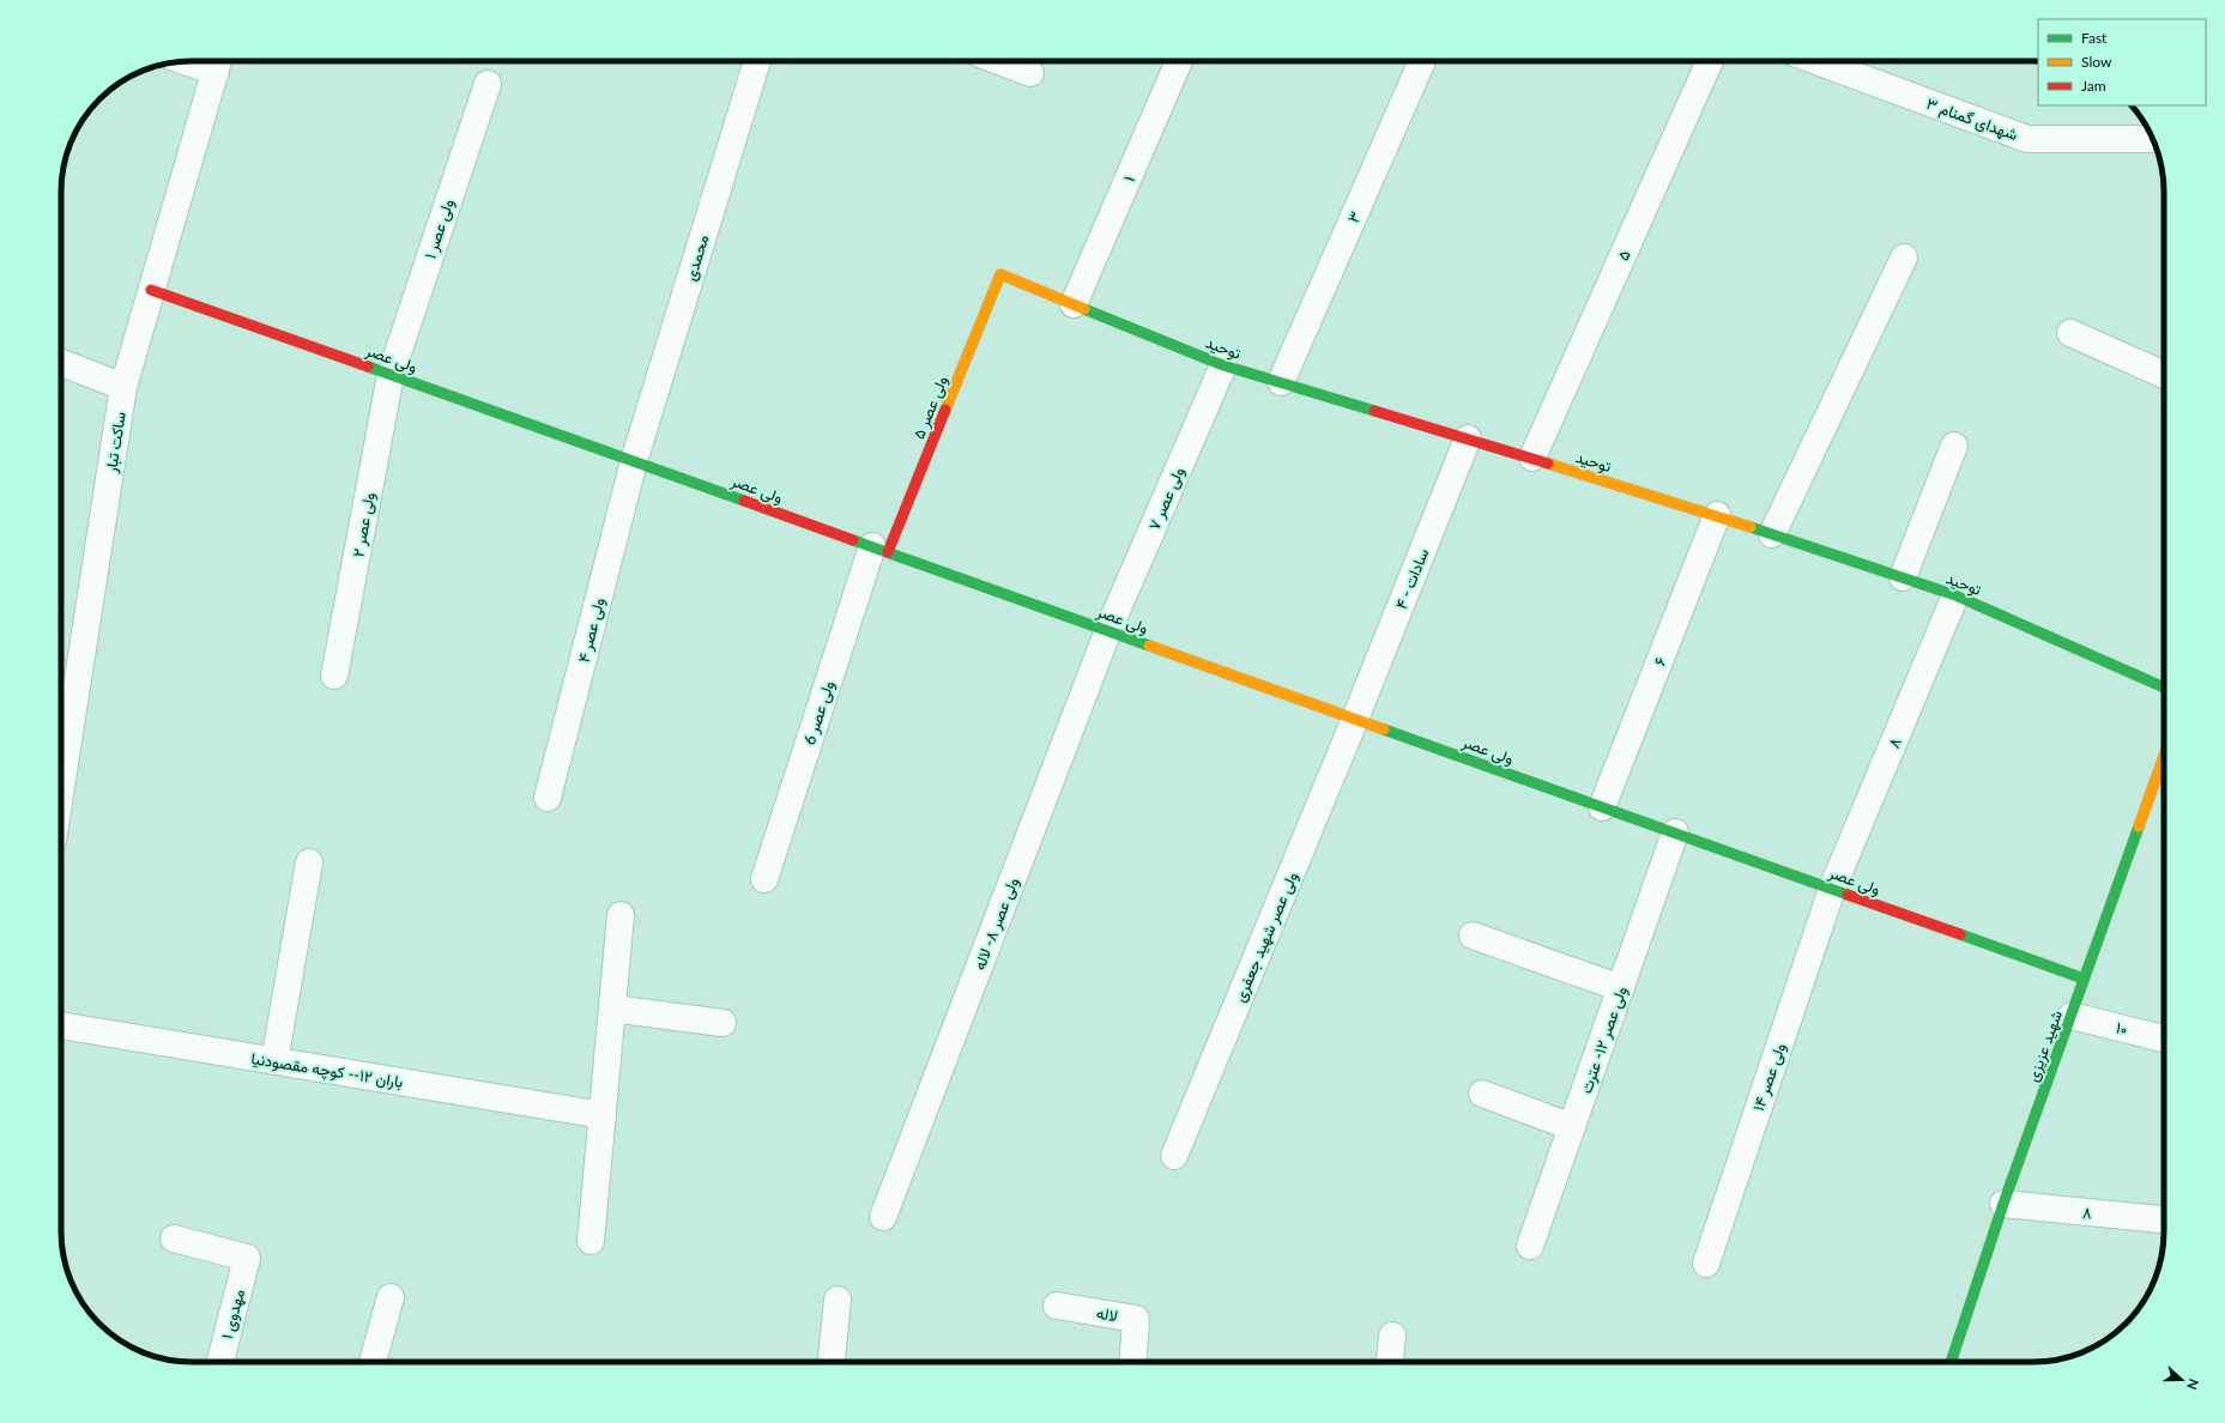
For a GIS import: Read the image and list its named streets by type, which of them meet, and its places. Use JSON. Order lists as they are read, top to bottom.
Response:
{
  "streets": {
    "street": [
      "شهدای گمنام ۳",
      "۱",
      "۳",
      "ولی عصر ۱",
      "۵",
      "محمدی",
      "توحید",
      "ولی عصر",
      "ولی عصر ۵",
      "ساکت تبار",
      "ولی عصر ۷",
      "ولی عصر ۲",
      "۴ - سادات",
      "ولی عصر ۴",
      "۶",
      "ولی عصر 6",
      "۸",
      "ولی عصر ۸- لاله",
      "ولی عصر شهید جعفری",
      "۱۰",
      "ولی عصر ۱۲- عترت",
      "شهید عزیزی",
      "باران ۱۲-- كوچه مقصودنيا",
      "ولی عصر ۱۴",
      "مهدوی ۱",
      "لاله"
    ]
  },
  "crossings": [
    ["۱", "توحید"],
    ["۳", "توحید"],
    ["ولی عصر ۱", "ولی عصر"],
    ["ولی عصر ۱", "ولی عصر ۲"],
    ["۵", "توحید"],
    ["محمدی", "ولی عصر"],
    ["محمدی", "ولی عصر ۴"],
    ["توحید", "ولی عصر ۵"],
    ["توحید", "ولی عصر ۷"],
    ["توحید", "۴ - سادات"],
    ["توحید", "۶"],
    ["توحید", "۸"],
    ["ولی عصر", "ولی عصر ۵"],
    ["ولی عصر", "ساکت تبار"],
    ["ولی عصر", "ولی عصر ۷"],
    ["ولی عصر", "ولی عصر ۲"],
    ["ولی عصر", "۴ - سادات"],
    ["ولی عصر", "ولی عصر ۴"],
    ["ولی عصر", "۶"],
    ["ولی عصر", "ولی عصر 6"],
    ["ولی عصر", "۸"],
    ["ولی عصر", "ولی عصر ۸- لاله"],
    ["ولی عصر", "ولی عصر شهید جعفری"],
    ["ولی عصر", "ولی عصر ۱۲- عترت"],
    ["ولی عصر", "شهید عزیزی"],
    ["ولی عصر", "ولی عصر ۱۴"],
    ["ولی عصر ۵", "ولی عصر 6"],
    ["ولی عصر ۷", "ولی عصر ۸- لاله"],
    ["۴ - سادات", "ولی عصر شهید جعفری"],
    ["۸", "شهید عزیزی"],
    ["۸", "ولی عصر ۱۴"],
    ["۱۰", "شهید عزیزی"]
  ],
  "legend": ["Fast", "Slow", "Jam"],
  "north": "right"
}
